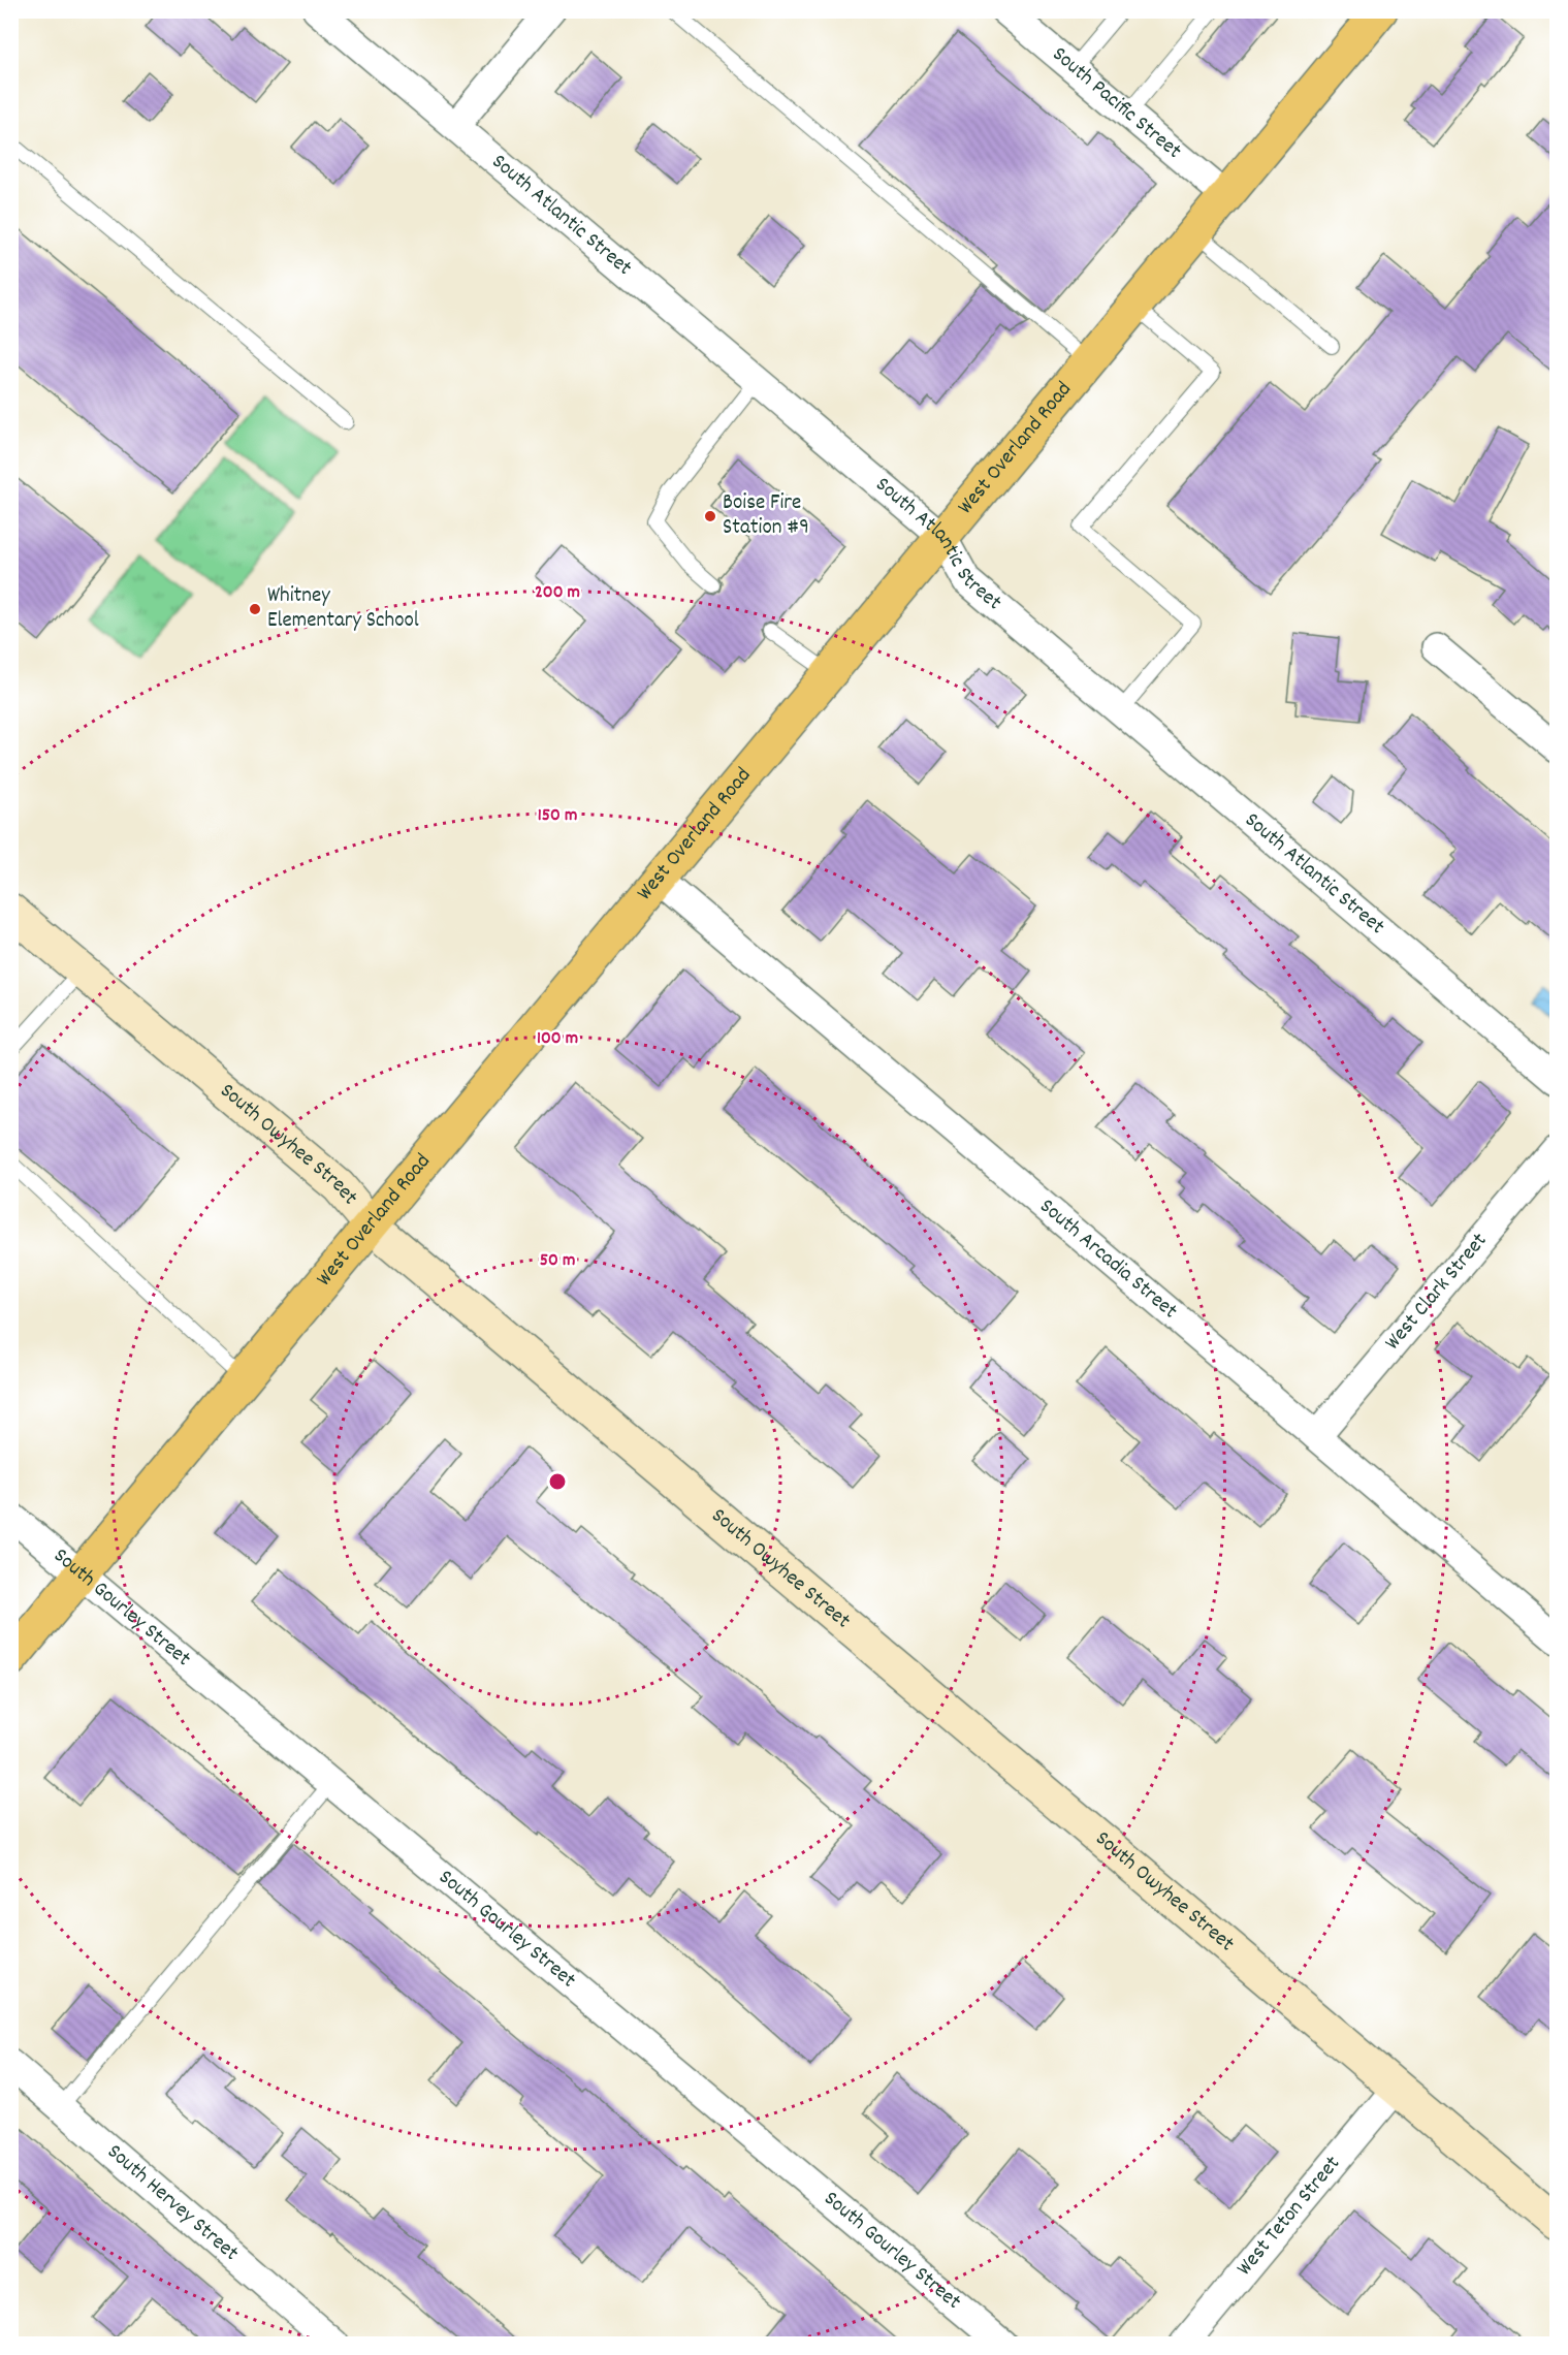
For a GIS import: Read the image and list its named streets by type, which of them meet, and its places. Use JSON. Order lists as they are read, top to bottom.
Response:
{
  "streets": {
    "main road": ["West Overland Road"],
    "street": [
      "South Pacific Street",
      "South Atlantic Street",
      "South Owyhee Street",
      "South Arcadia Street",
      "West Clark Street",
      "South Gourley Street",
      "South Hervey Street",
      "West Teton Street"
    ]
  },
  "crossings": [
    ["South Pacific Street", "West Overland Road"],
    ["South Atlantic Street", "West Overland Road"],
    ["West Overland Road", "South Owyhee Street"],
    ["West Overland Road", "South Arcadia Street"],
    ["West Overland Road", "South Gourley Street"],
    ["South Owyhee Street", "West Teton Street"],
    ["South Arcadia Street", "West Clark Street"]
  ],
  "places": ["Boise Fire Station #9", "Whitney Elementary School"],
  "rings": [
    "200 m",
    "150 m",
    "100 m",
    "50 m"
  ]
}
